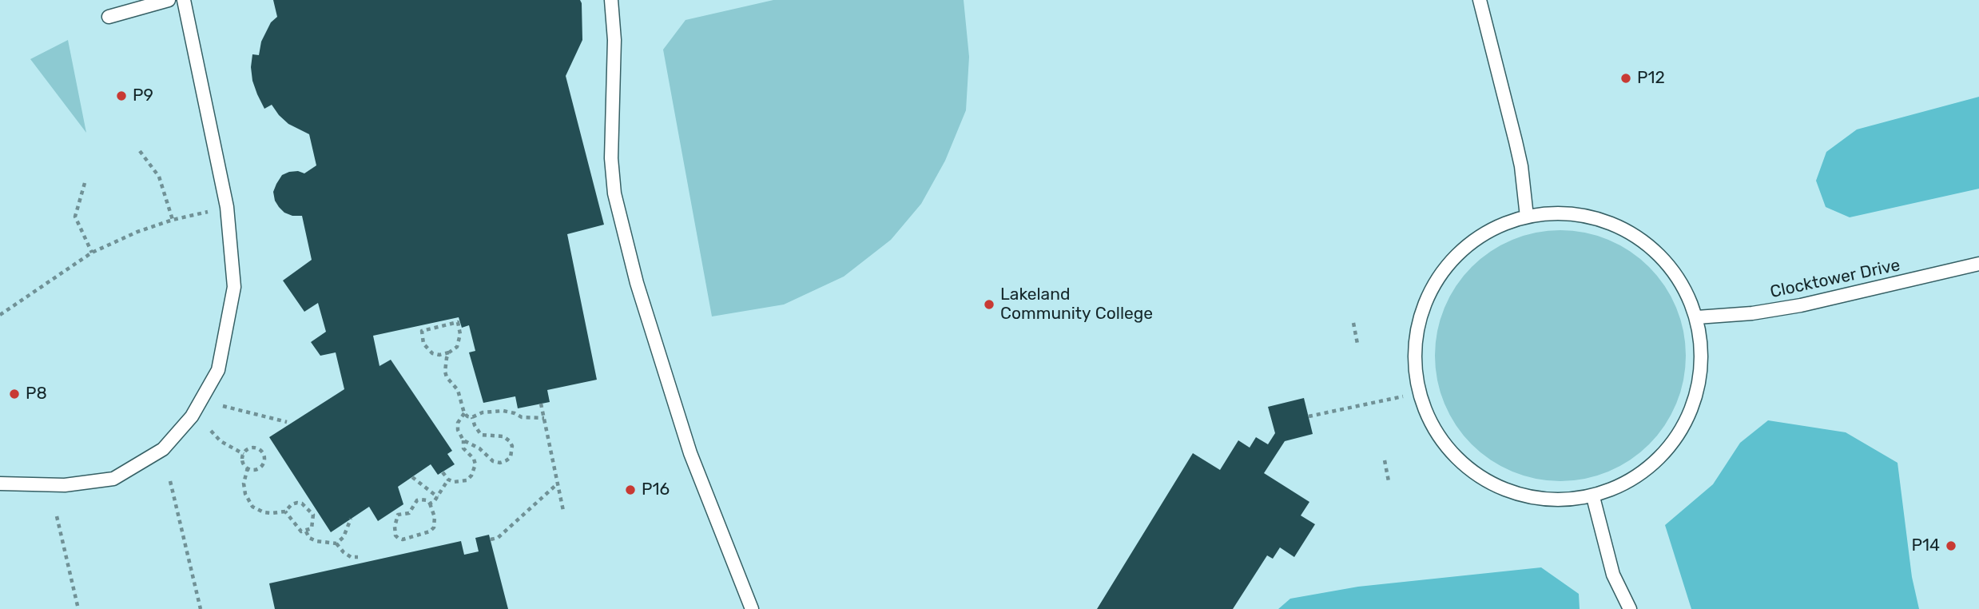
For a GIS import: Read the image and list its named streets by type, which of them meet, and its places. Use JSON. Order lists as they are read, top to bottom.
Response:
{
  "streets": {
    "lane": ["Clocktower Drive"]
  },
  "places": [
    "P12",
    "P9",
    "Lakeland Community College",
    "P8",
    "P16",
    "P14"
  ]
}
